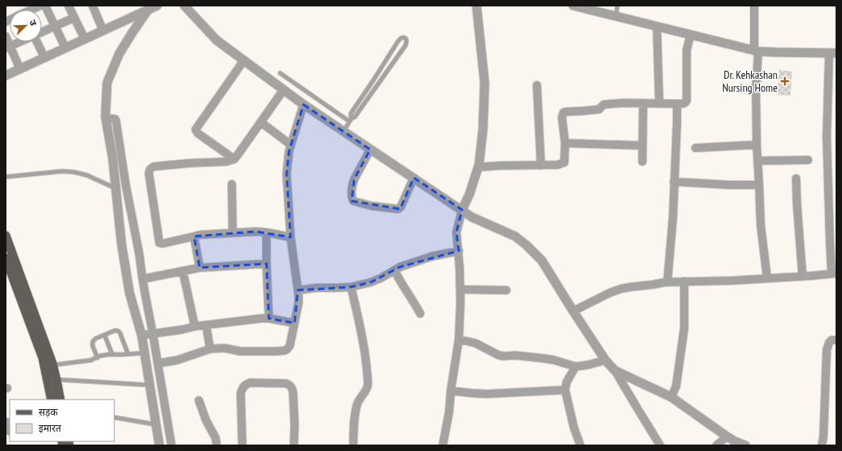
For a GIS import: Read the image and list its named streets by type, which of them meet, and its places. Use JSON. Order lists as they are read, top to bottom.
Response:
{
  "places": {
    "health": ["Dr. Kehkashan Nursing Home"]
  },
  "legend": ["सड़क", "इमारत"],
  "north": "top right"
}
